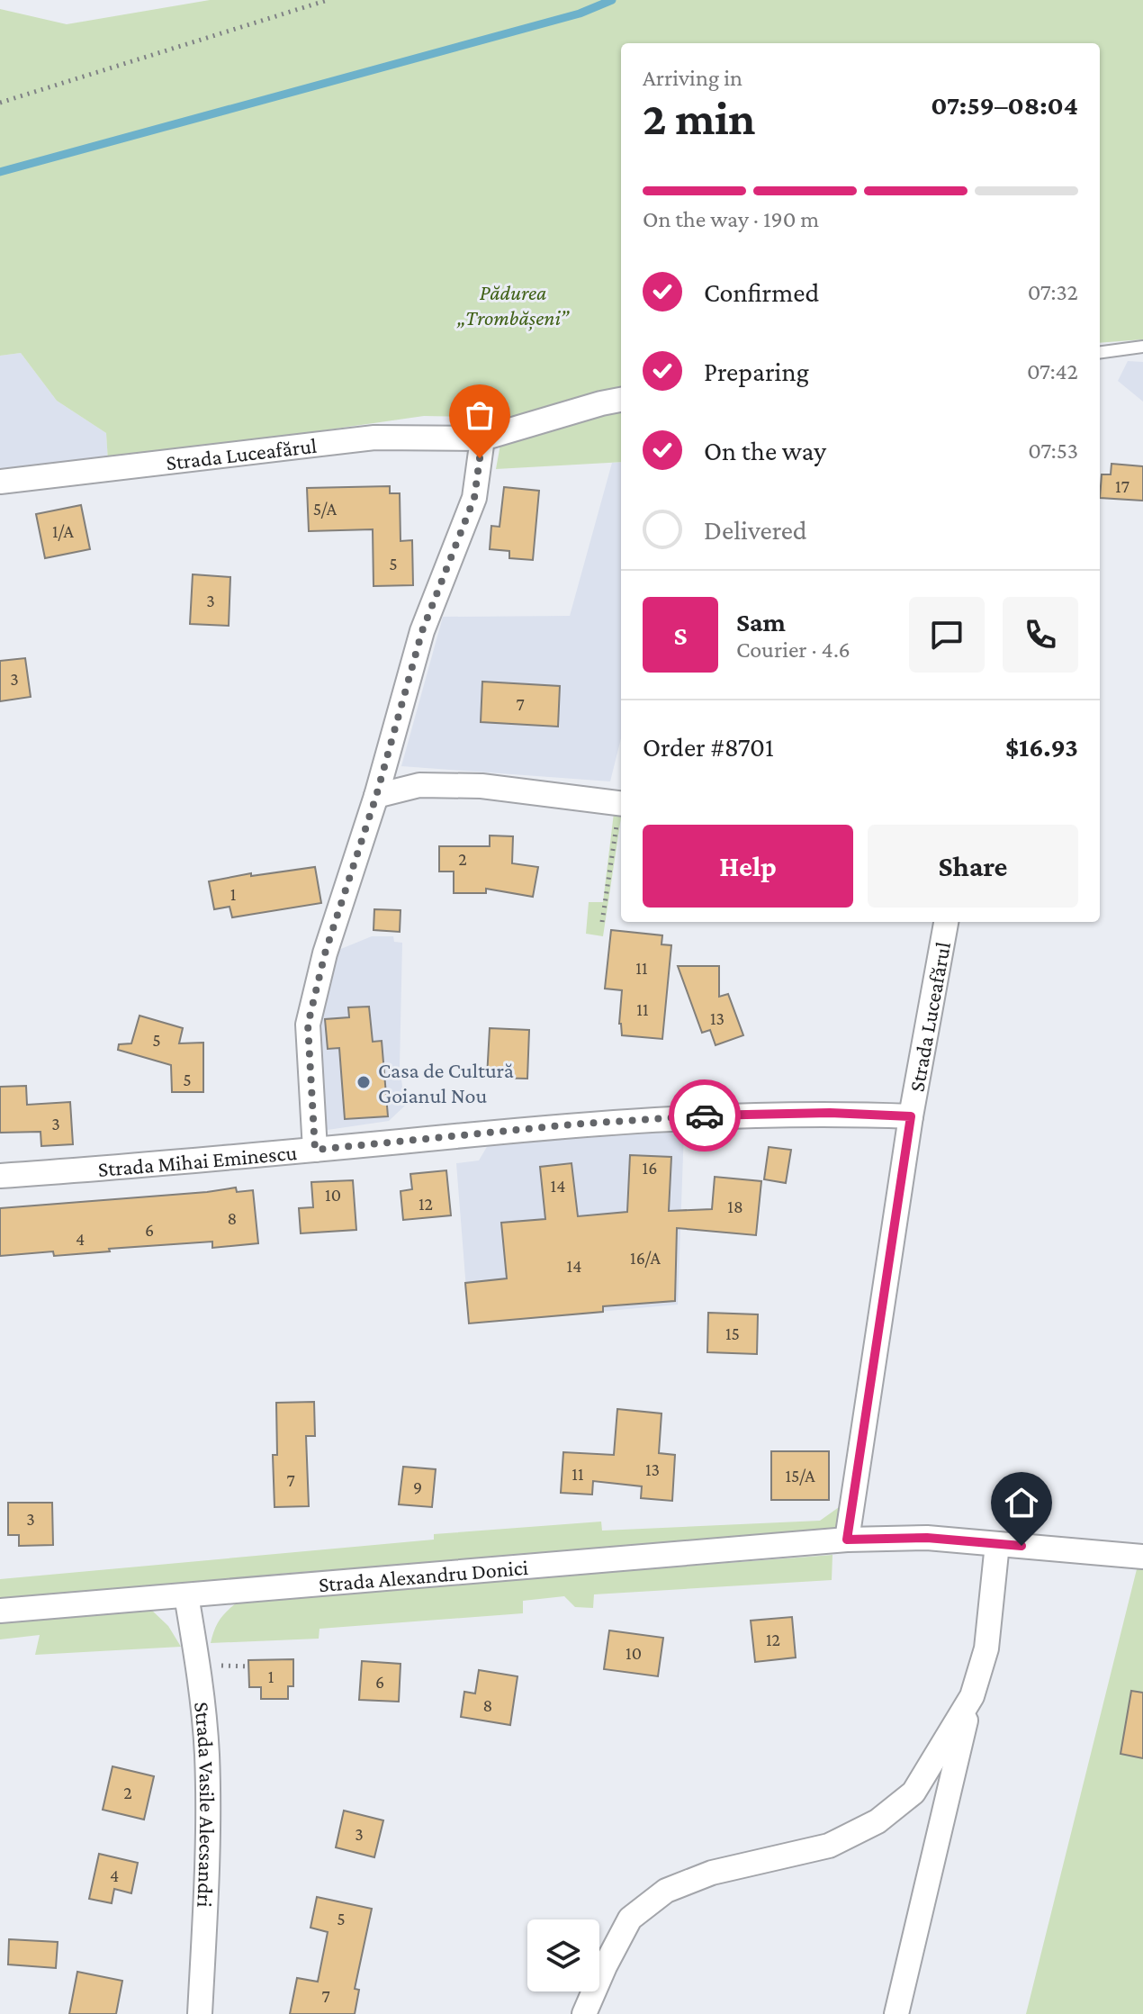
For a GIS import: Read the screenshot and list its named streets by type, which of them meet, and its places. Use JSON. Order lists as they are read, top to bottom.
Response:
{
  "streets": {
    "street": [
      "Strada Luceafărul",
      "Strada Mihai Eminescu",
      "Strada Alexandru Donici",
      "Strada Vasile Alecsandri"
    ]
  },
  "crossings": [
    ["Strada Luceafărul", "Strada Mihai Eminescu"],
    ["Strada Alexandru Donici", "Strada Vasile Alecsandri"]
  ],
  "parks": ["Pădurea „Trombășeni”"],
  "places": ["Casa de Cultură Goianul Nou"],
  "house_numbers": [
    "17",
    "5/A",
    "1/A",
    "5",
    "3",
    "3",
    "7",
    "2",
    "1",
    "11",
    "11",
    "13",
    "5",
    "5",
    "3",
    "16",
    "14",
    "10",
    "12",
    "18",
    "8",
    "6",
    "4",
    "16/A",
    "14",
    "15",
    "13",
    "11",
    "15/A",
    "7",
    "9",
    "3",
    "12",
    "10",
    "1",
    "6",
    "8",
    "2",
    "3",
    "4",
    "5",
    "7"
  ],
  "page": {
    "heading": ["2 min", "Arriving in", "07:59–08:04"],
    "panel": [
      "Sam",
      "Courier · 4.6",
      "Order #8701",
      "$16.93"
    ],
    "bar": "On the way · 190 m",
    "list": [
      ["Confirmed", "07:32"],
      ["Preparing", "07:42"],
      ["On the way", "07:53"],
      "Delivered"
    ],
    "round": "S",
    "buttons": ["Help", "Share"]
  }
}
